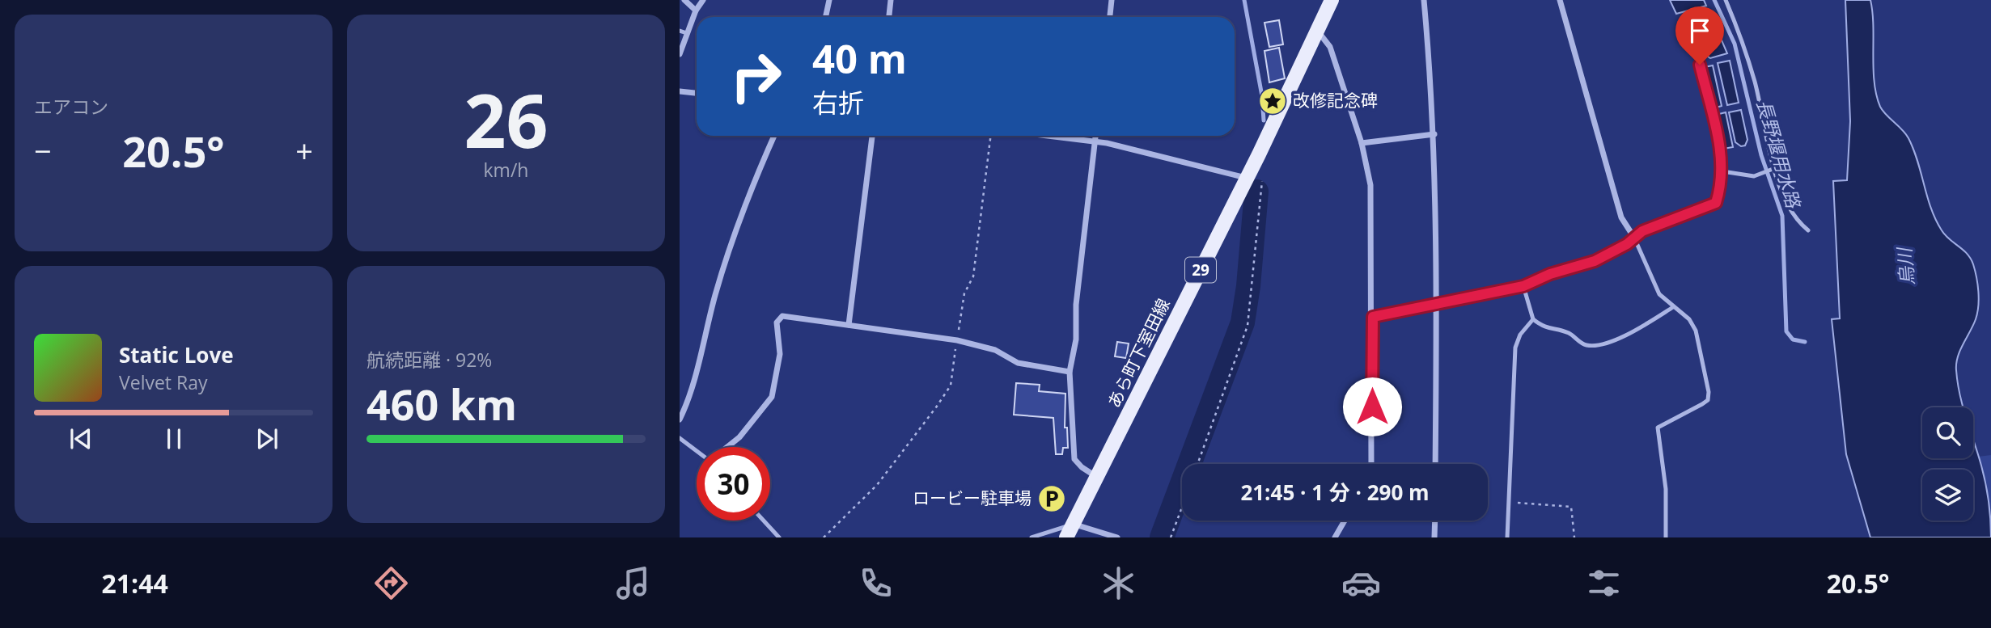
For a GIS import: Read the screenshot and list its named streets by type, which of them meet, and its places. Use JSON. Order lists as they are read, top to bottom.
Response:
{
  "streets": {
    "main road": ["29", "あら町下室田線"]
  },
  "water": ["長野堰用水路", "烏川"],
  "places": {
    "place": ["改修記念碑"],
    "parking": ["ロービー駐車場"]
  },
  "page": {
    "tile": [
      "エアコン",
      ["26", "km/h"],
      ["航続距離 · 92%", "460 km"]
    ],
    "turn": ["40 m", "右折"],
    "heat": ["−", "20.5°", "+"],
    "song": ["Static Love", "Velvet Ray"],
    "limit": "30",
    "trip": "21:45 · 1 分 · 290 m",
    "tabs": ["21:44", "20.5°"]
  }
}
